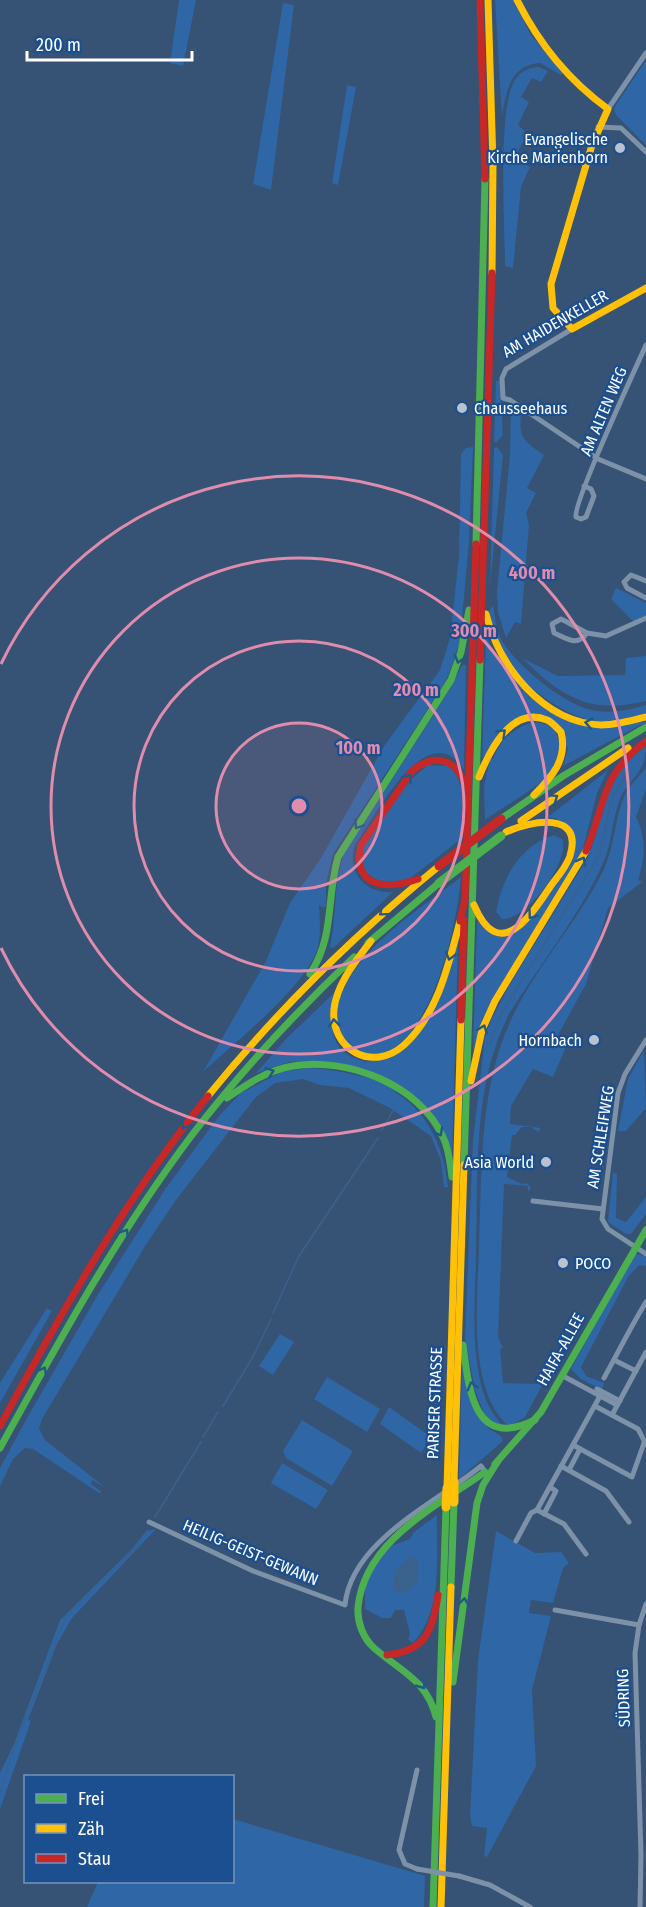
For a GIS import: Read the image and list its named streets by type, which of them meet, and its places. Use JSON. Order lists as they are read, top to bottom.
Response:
{
  "streets": {
    "main road": ["AM HAIDENKELLER", "HAIFA-ALLEE", "PARISER STRASSE"],
    "street": [
      "AM ALTEN WEG",
      "AM SCHLEIFWEG",
      "HEILIG-GEIST-GEWANN",
      "SÜDRING"
    ]
  },
  "crossings": [
    ["AM HAIDENKELLER", "AM ALTEN WEG"],
    ["AM SCHLEIFWEG", "HAIFA-ALLEE"],
    ["HAIFA-ALLEE", "PARISER STRASSE"],
    ["HAIFA-ALLEE", "HEILIG-GEIST-GEWANN"]
  ],
  "places": [
    "Evangelische Kirche Marienborn",
    "Chausseehaus",
    "Hornbach",
    "Asia World",
    "POCO"
  ],
  "legend": ["Frei", "Zäh", "Stau"],
  "scale_bar": "200 m",
  "rings": [
    "400 m",
    "300 m",
    "200 m",
    "100 m"
  ]
}
